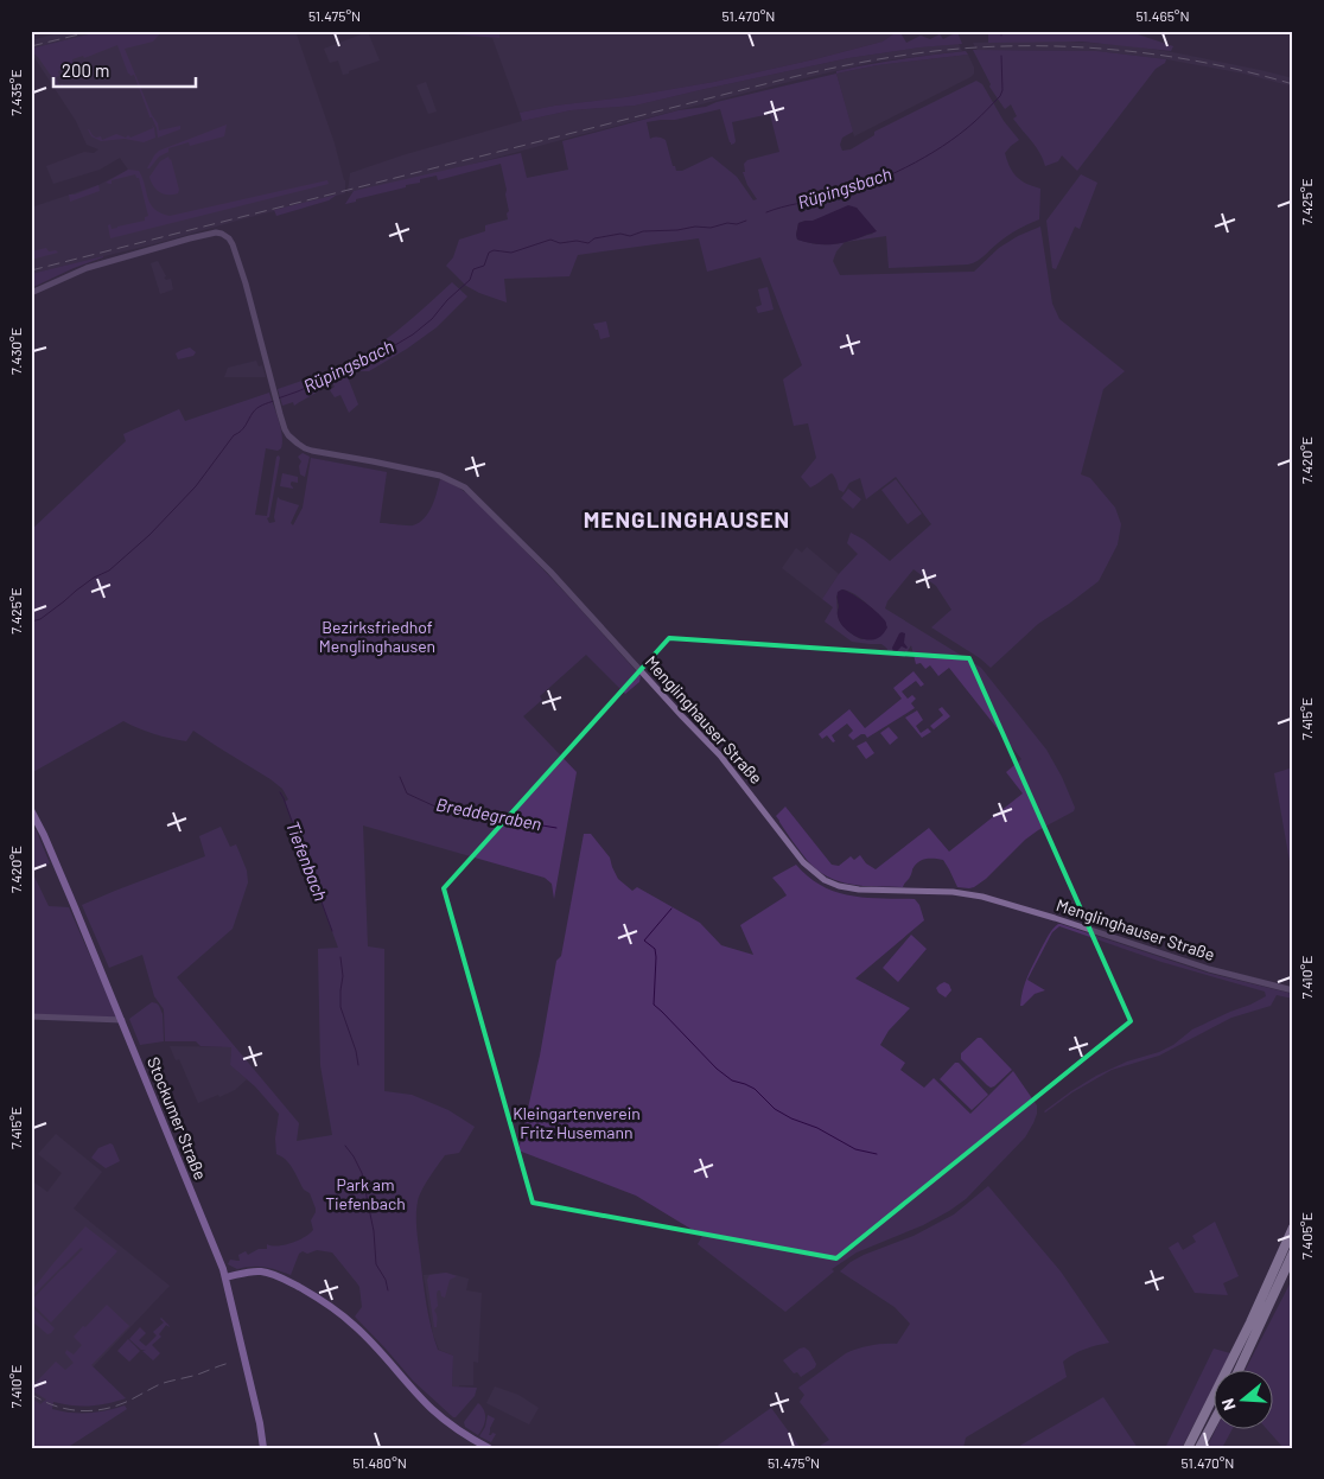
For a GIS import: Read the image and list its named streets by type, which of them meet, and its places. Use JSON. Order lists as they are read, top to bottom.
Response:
{
  "streets": {
    "main road": ["Stockumer Straße"],
    "street": ["Menglinghauser Straße"]
  },
  "districts": ["MENGLINGHAUSEN"],
  "water": ["Rüpingsbach", "Breddegraben", "Tiefenbach"],
  "parks": ["Bezirksfriedhof Menglinghausen", "Kleingartenverein Fritz Husemann", "Park am Tiefenbach"],
  "scale_bar": "200 m",
  "north": "left",
  "coordinates": [
    "51.475°N",
    "51.470°N",
    "51.465°N",
    "7.435°E",
    "7.425°E",
    "7.430°E",
    "7.420°E",
    "7.415°E",
    "7.410°E",
    "7.405°E",
    "51.480°N"
  ]
}
